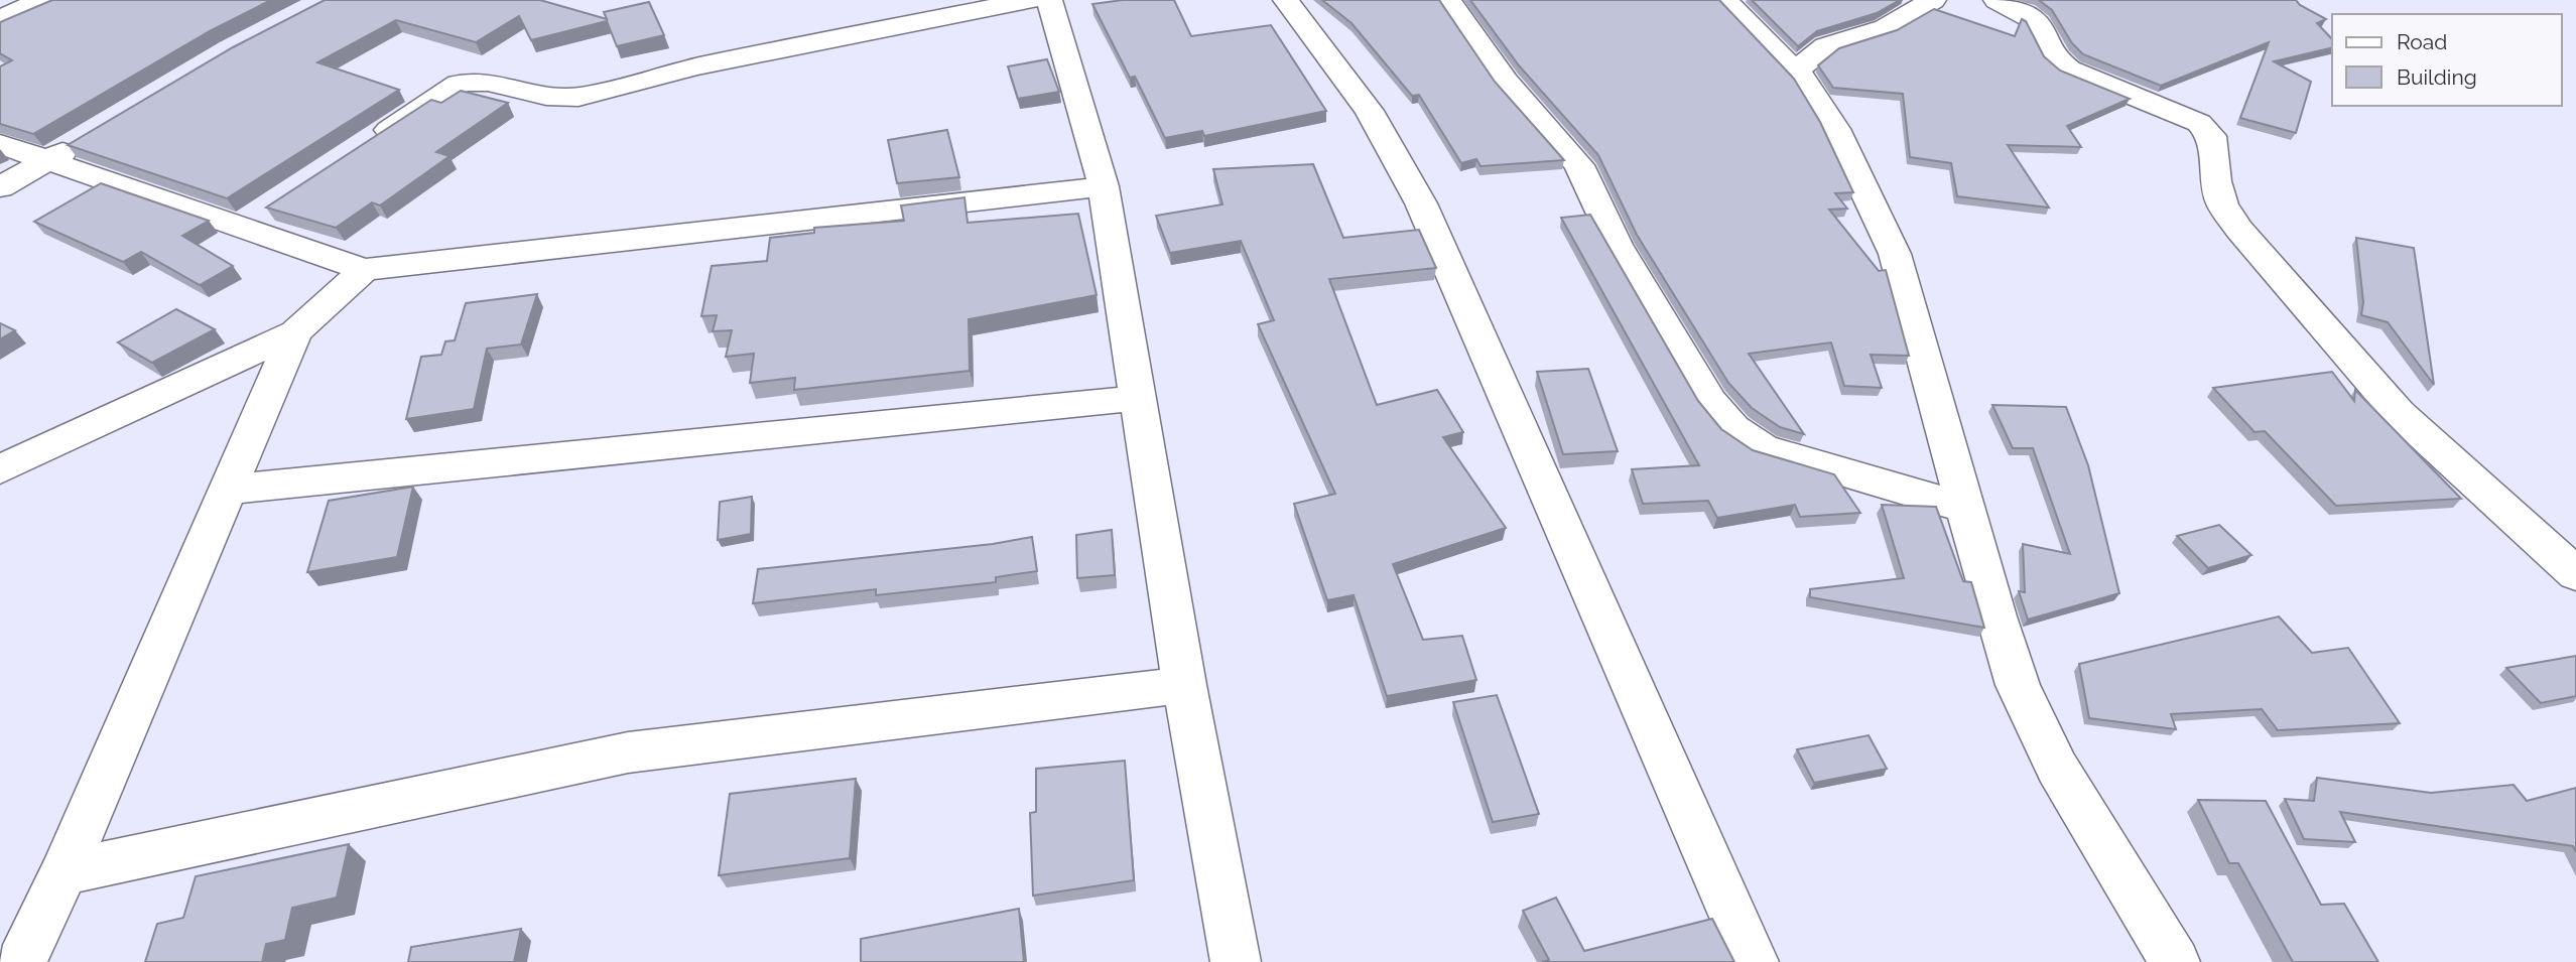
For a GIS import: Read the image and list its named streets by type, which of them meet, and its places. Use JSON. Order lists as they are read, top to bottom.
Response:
{
  "legend": ["Road", "Building"]
}
